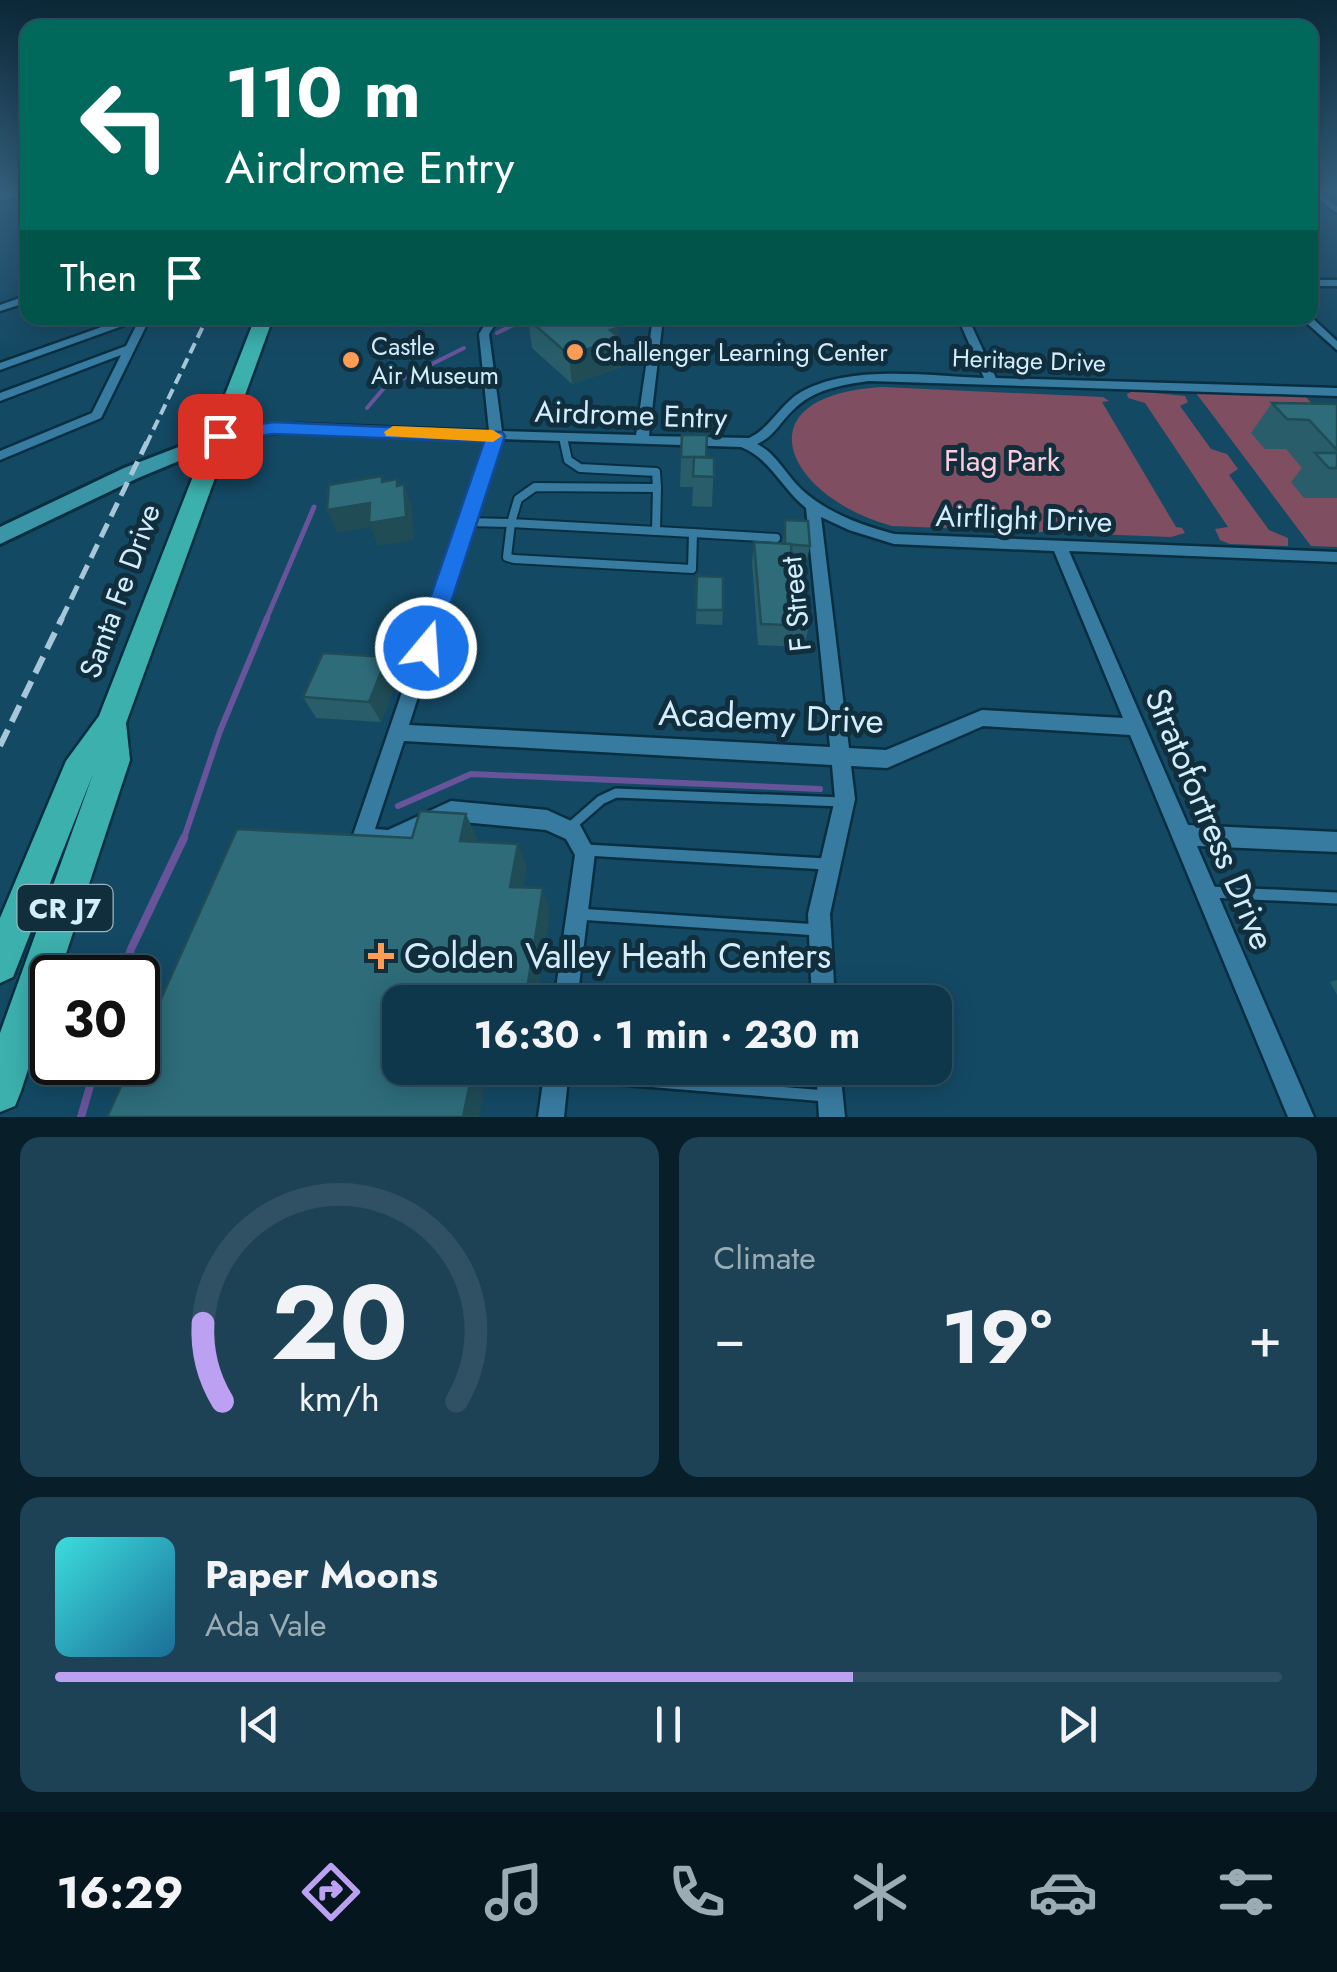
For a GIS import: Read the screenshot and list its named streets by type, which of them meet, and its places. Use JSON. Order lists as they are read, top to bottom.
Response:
{
  "streets": {
    "main road": ["Santa Fe Drive", "CR J7"],
    "street": [
      "Heritage Drive",
      "Airdrome Entry",
      "Airflight Drive",
      "F Street",
      "Academy Drive",
      "Stratofortress Drive"
    ]
  },
  "crossings": [
    ["Heritage Drive", "Airdrome Entry"],
    ["Heritage Drive", "Airflight Drive"],
    ["Airdrome Entry", "Airflight Drive"],
    ["Airdrome Entry", "Santa Fe Drive"],
    ["Airflight Drive", "F Street"],
    ["Airflight Drive", "Stratofortress Drive"],
    ["F Street", "Academy Drive"],
    ["Academy Drive", "Stratofortress Drive"]
  ],
  "parks": ["Flag Park"],
  "places": {
    "other": ["Challenger Learning Center", "Castle Air Museum"],
    "health": ["Golden Valley Heath Centers"]
  },
  "page": {
    "turn": ["110 m", "Airdrome Entry"],
    "then": "Then",
    "limit": "30",
    "trip": "16:30 · 1 min · 230 m",
    "tile": "Climate",
    "heat": ["−", "19°", "+"],
    "song": ["Paper Moons", "Ada Vale"],
    "tabs": "16:29",
    "gauge": ["20", "km/h"]
  }
}
